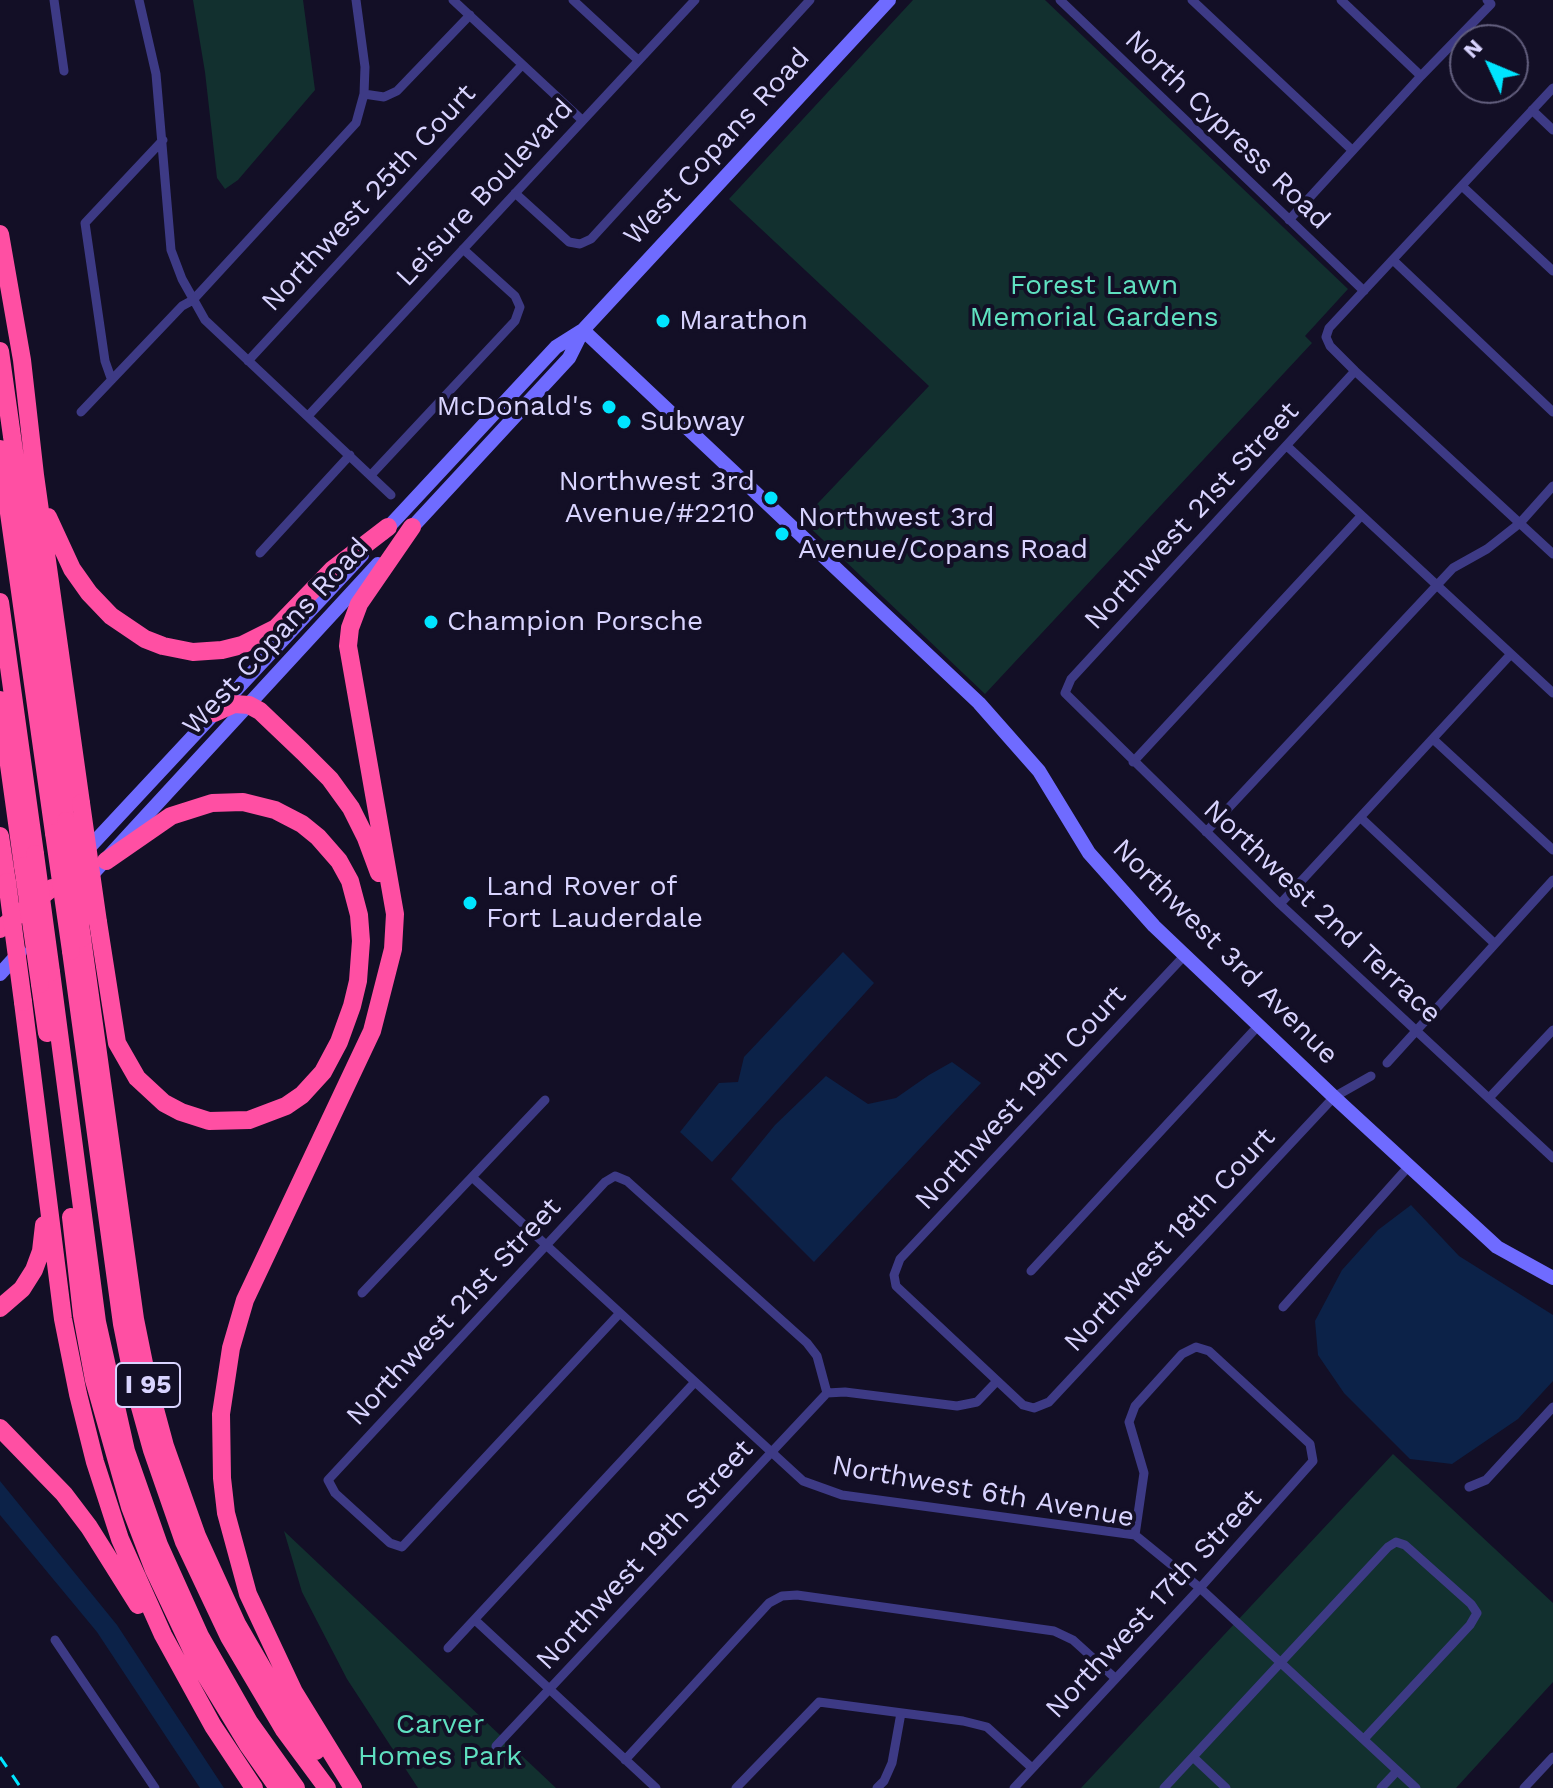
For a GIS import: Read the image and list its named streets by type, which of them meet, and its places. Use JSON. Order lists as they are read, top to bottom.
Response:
{
  "streets": {
    "highway": ["I 95"],
    "main road": ["West Copans Road", "Northwest 3rd Avenue"],
    "street": [
      "North Cypress Road",
      "Leisure Boulevard",
      "Northwest 25th Court",
      "Northwest 21st Street",
      "Northwest 2nd Terrace",
      "Northwest 19th Court",
      "Northwest 18th Court",
      "Northwest 6th Avenue",
      "Northwest 19th Street",
      "Northwest 17th Street"
    ]
  },
  "crossings": [
    ["West Copans Road", "Northwest 3rd Avenue"],
    ["Northwest 21st Street", "Northwest 2nd Terrace"],
    ["Northwest 21st Street", "Northwest 6th Avenue"],
    ["Northwest 21st Street", "Northwest 19th Street"],
    ["Northwest 3rd Avenue", "Northwest 19th Court"],
    ["Northwest 3rd Avenue", "Northwest 18th Court"],
    ["Northwest 19th Court", "Northwest 18th Court"],
    ["Northwest 6th Avenue", "Northwest 19th Street"],
    ["Northwest 6th Avenue", "Northwest 17th Street"]
  ],
  "parks": ["Forest Lawn Memorial Gardens", "Carver Homes Park"],
  "places": [
    "Marathon",
    "McDonald's",
    "Subway",
    "Northwest 3rd Avenue/#2210",
    "Northwest 3rd Avenue/Copans Road",
    "Champion Porsche",
    "Land Rover of Fort Lauderdale"
  ],
  "north": "top left"
}
